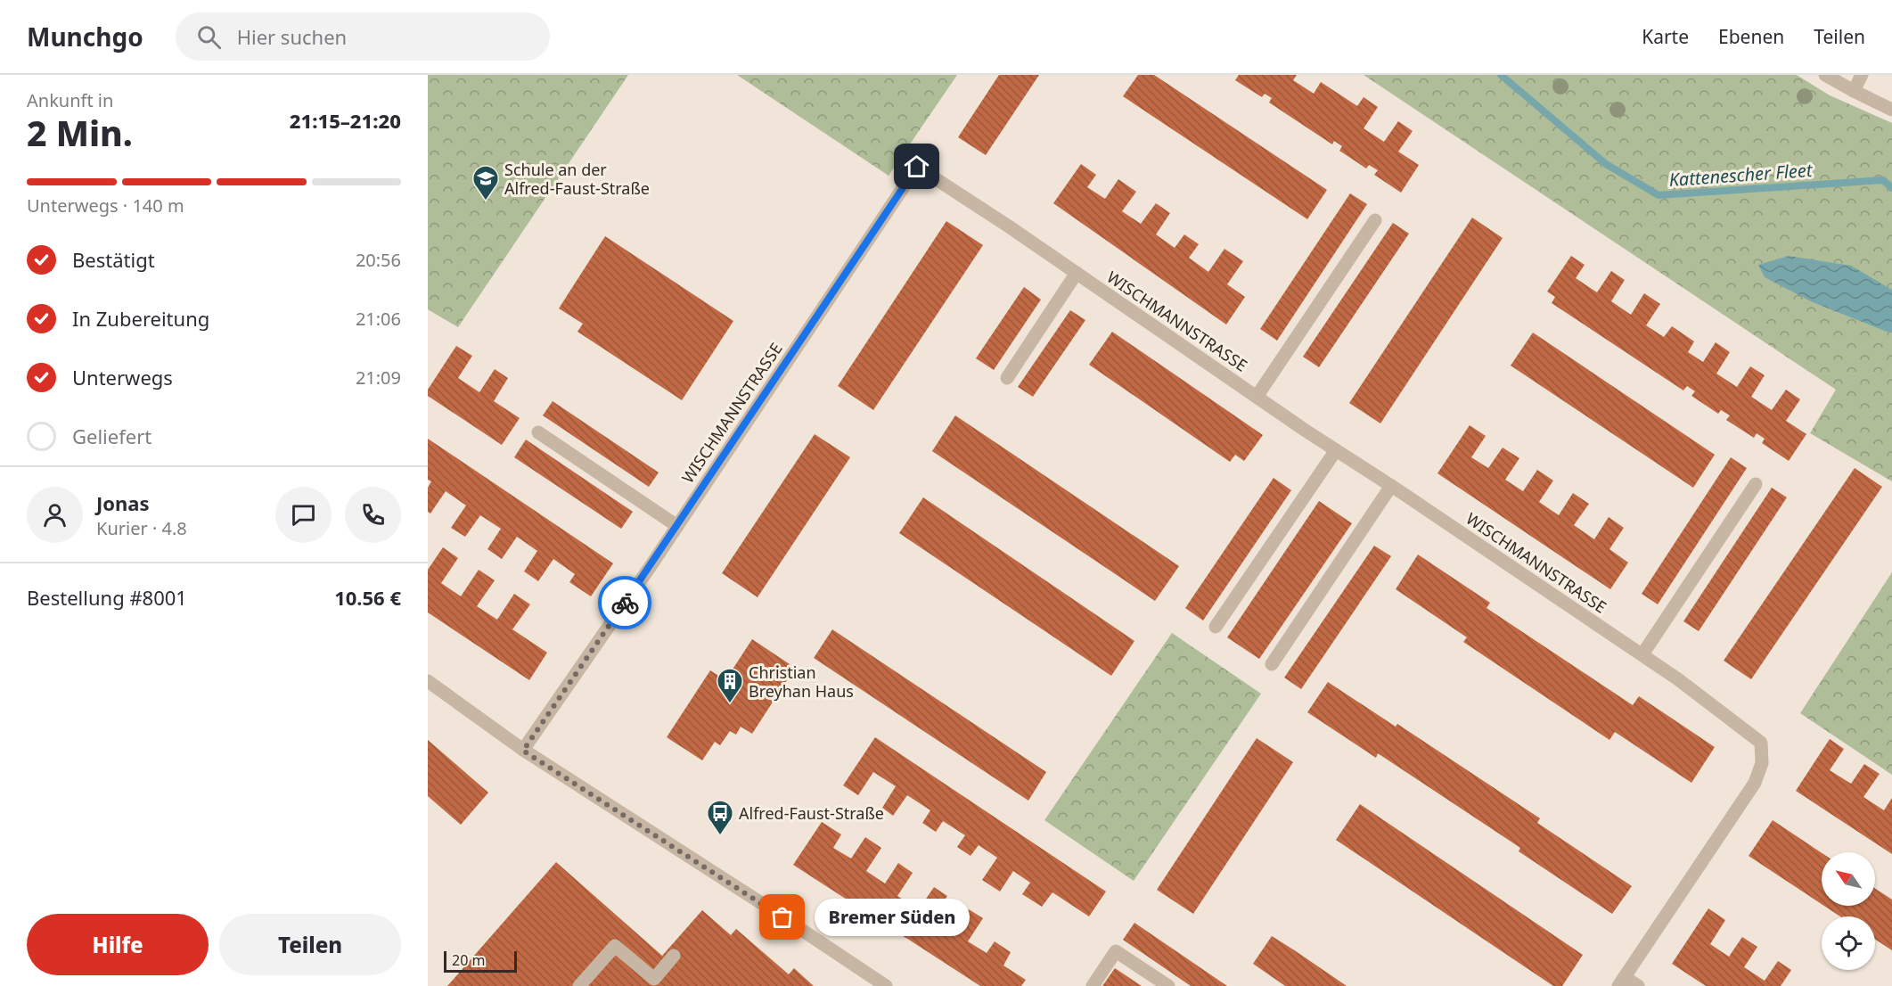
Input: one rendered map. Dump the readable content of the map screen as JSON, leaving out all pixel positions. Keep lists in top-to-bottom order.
{
  "streets": {
    "street": ["WISCHMANNSTRASSE"]
  },
  "water": ["Kattenescher Fleet"],
  "places": {
    "school or university": ["Schule an der Alfred-Faust-Straße"],
    "building": ["Christian Breyhan Haus"],
    "bus stop": ["Alfred-Faust-Straße"],
    "other": ["Bremer Süden"]
  },
  "scale_bar": "20 m",
  "north": "top left",
  "page": {
    "header": "Munchgo",
    "search": "Hier suchen",
    "nav": ["Karte", "Ebenen", "Teilen"],
    "heading": ["2 Min.", "Ankunft in", "21:15–21:20"],
    "panel": [
      "Jonas",
      "Kurier · 4.8",
      "Bestellung #8001",
      "10.56 €"
    ],
    "bar": "Unterwegs · 140 m",
    "list": [
      ["Bestätigt", "20:56"],
      ["In Zubereitung", "21:06"],
      ["Unterwegs", "21:09"],
      "Geliefert"
    ],
    "bubble": "Bremer Süden",
    "buttons": ["Hilfe", "Teilen"],
    "scale": "20 m"
  }
}
